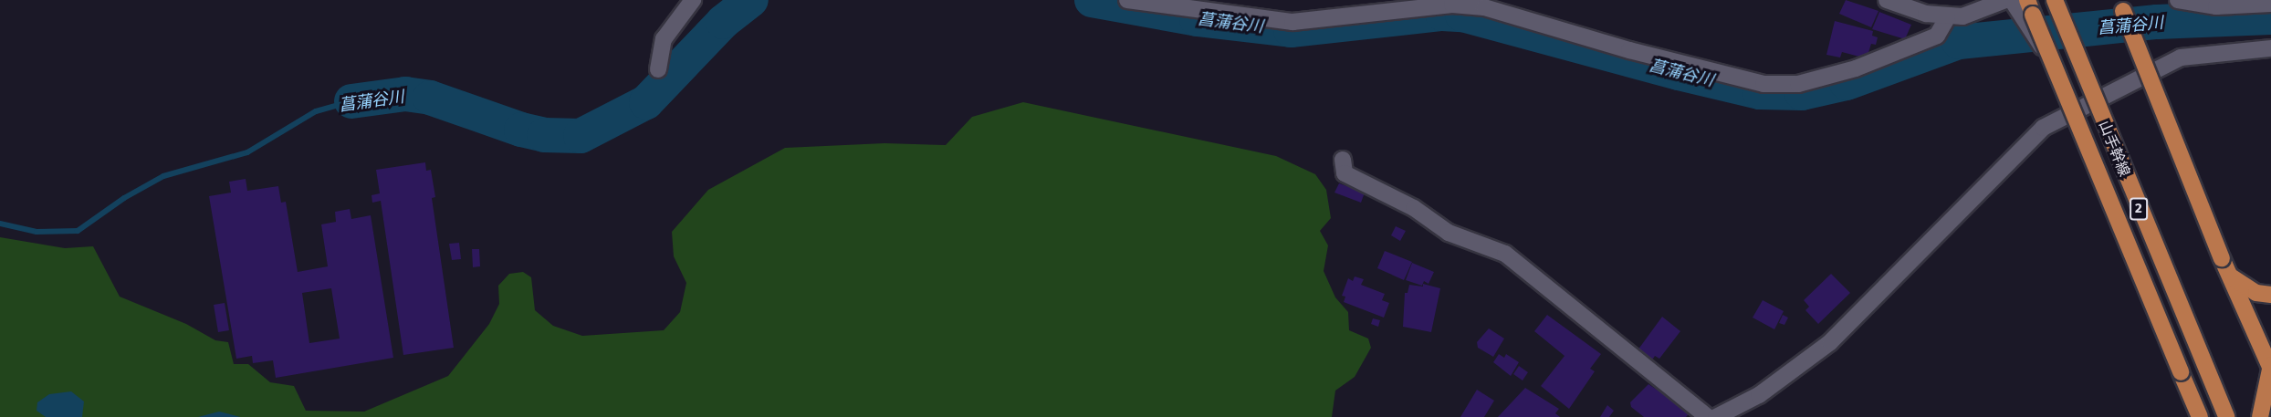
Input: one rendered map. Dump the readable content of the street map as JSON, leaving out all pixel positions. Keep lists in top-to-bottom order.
{
  "streets": {
    "main road": ["山手幹線", "2"]
  },
  "water": ["菖蒲谷川"]
}
